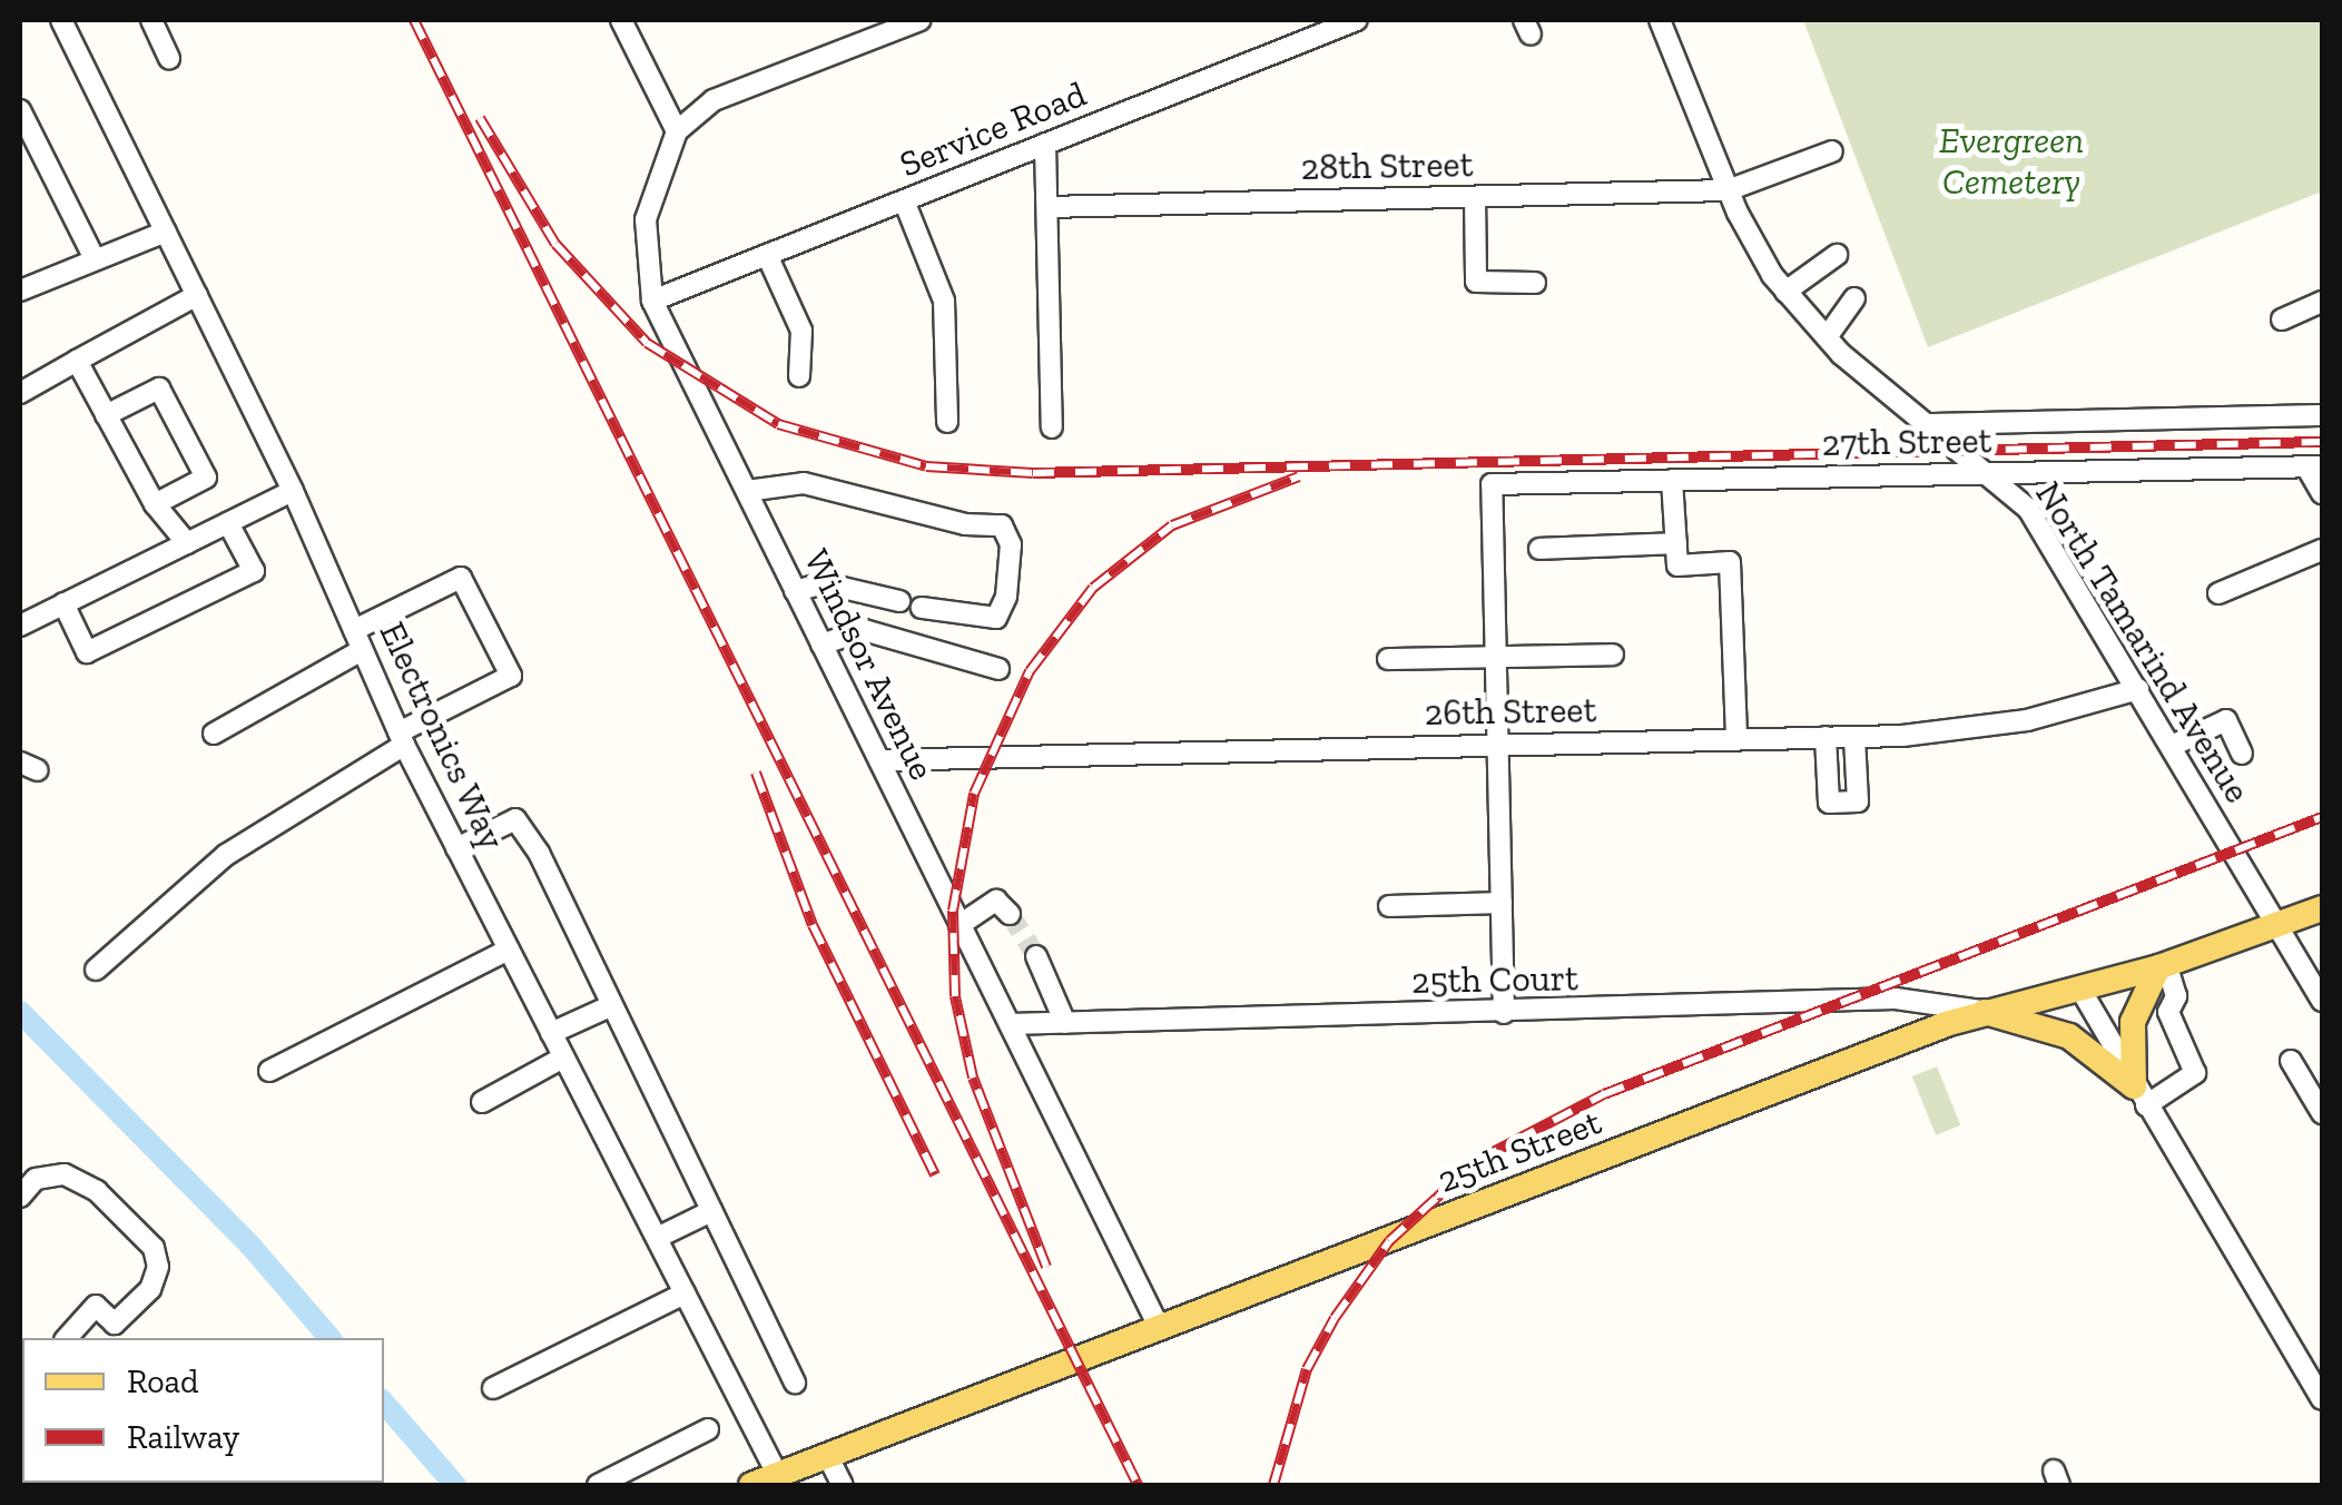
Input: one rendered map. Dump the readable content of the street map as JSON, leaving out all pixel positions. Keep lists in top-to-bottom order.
{
  "streets": {
    "main road": ["25th Street"],
    "street": [
      "Service Road",
      "28th Street",
      "27th Street",
      "North Tamarind Avenue",
      "Windsor Avenue",
      "26th Street",
      "Electronics Way",
      "25th Court"
    ]
  },
  "crossings": [
    ["Service Road", "Windsor Avenue"],
    ["28th Street", "North Tamarind Avenue"],
    ["27th Street", "North Tamarind Avenue"],
    ["North Tamarind Avenue", "26th Street"],
    ["North Tamarind Avenue", "25th Street"],
    ["Windsor Avenue", "26th Street"],
    ["Windsor Avenue", "25th Court"],
    ["Windsor Avenue", "25th Street"],
    ["Electronics Way", "25th Street"],
    ["25th Court", "25th Street"]
  ],
  "parks": ["Evergreen Cemetery"],
  "legend": ["Road", "Railway"]
}
